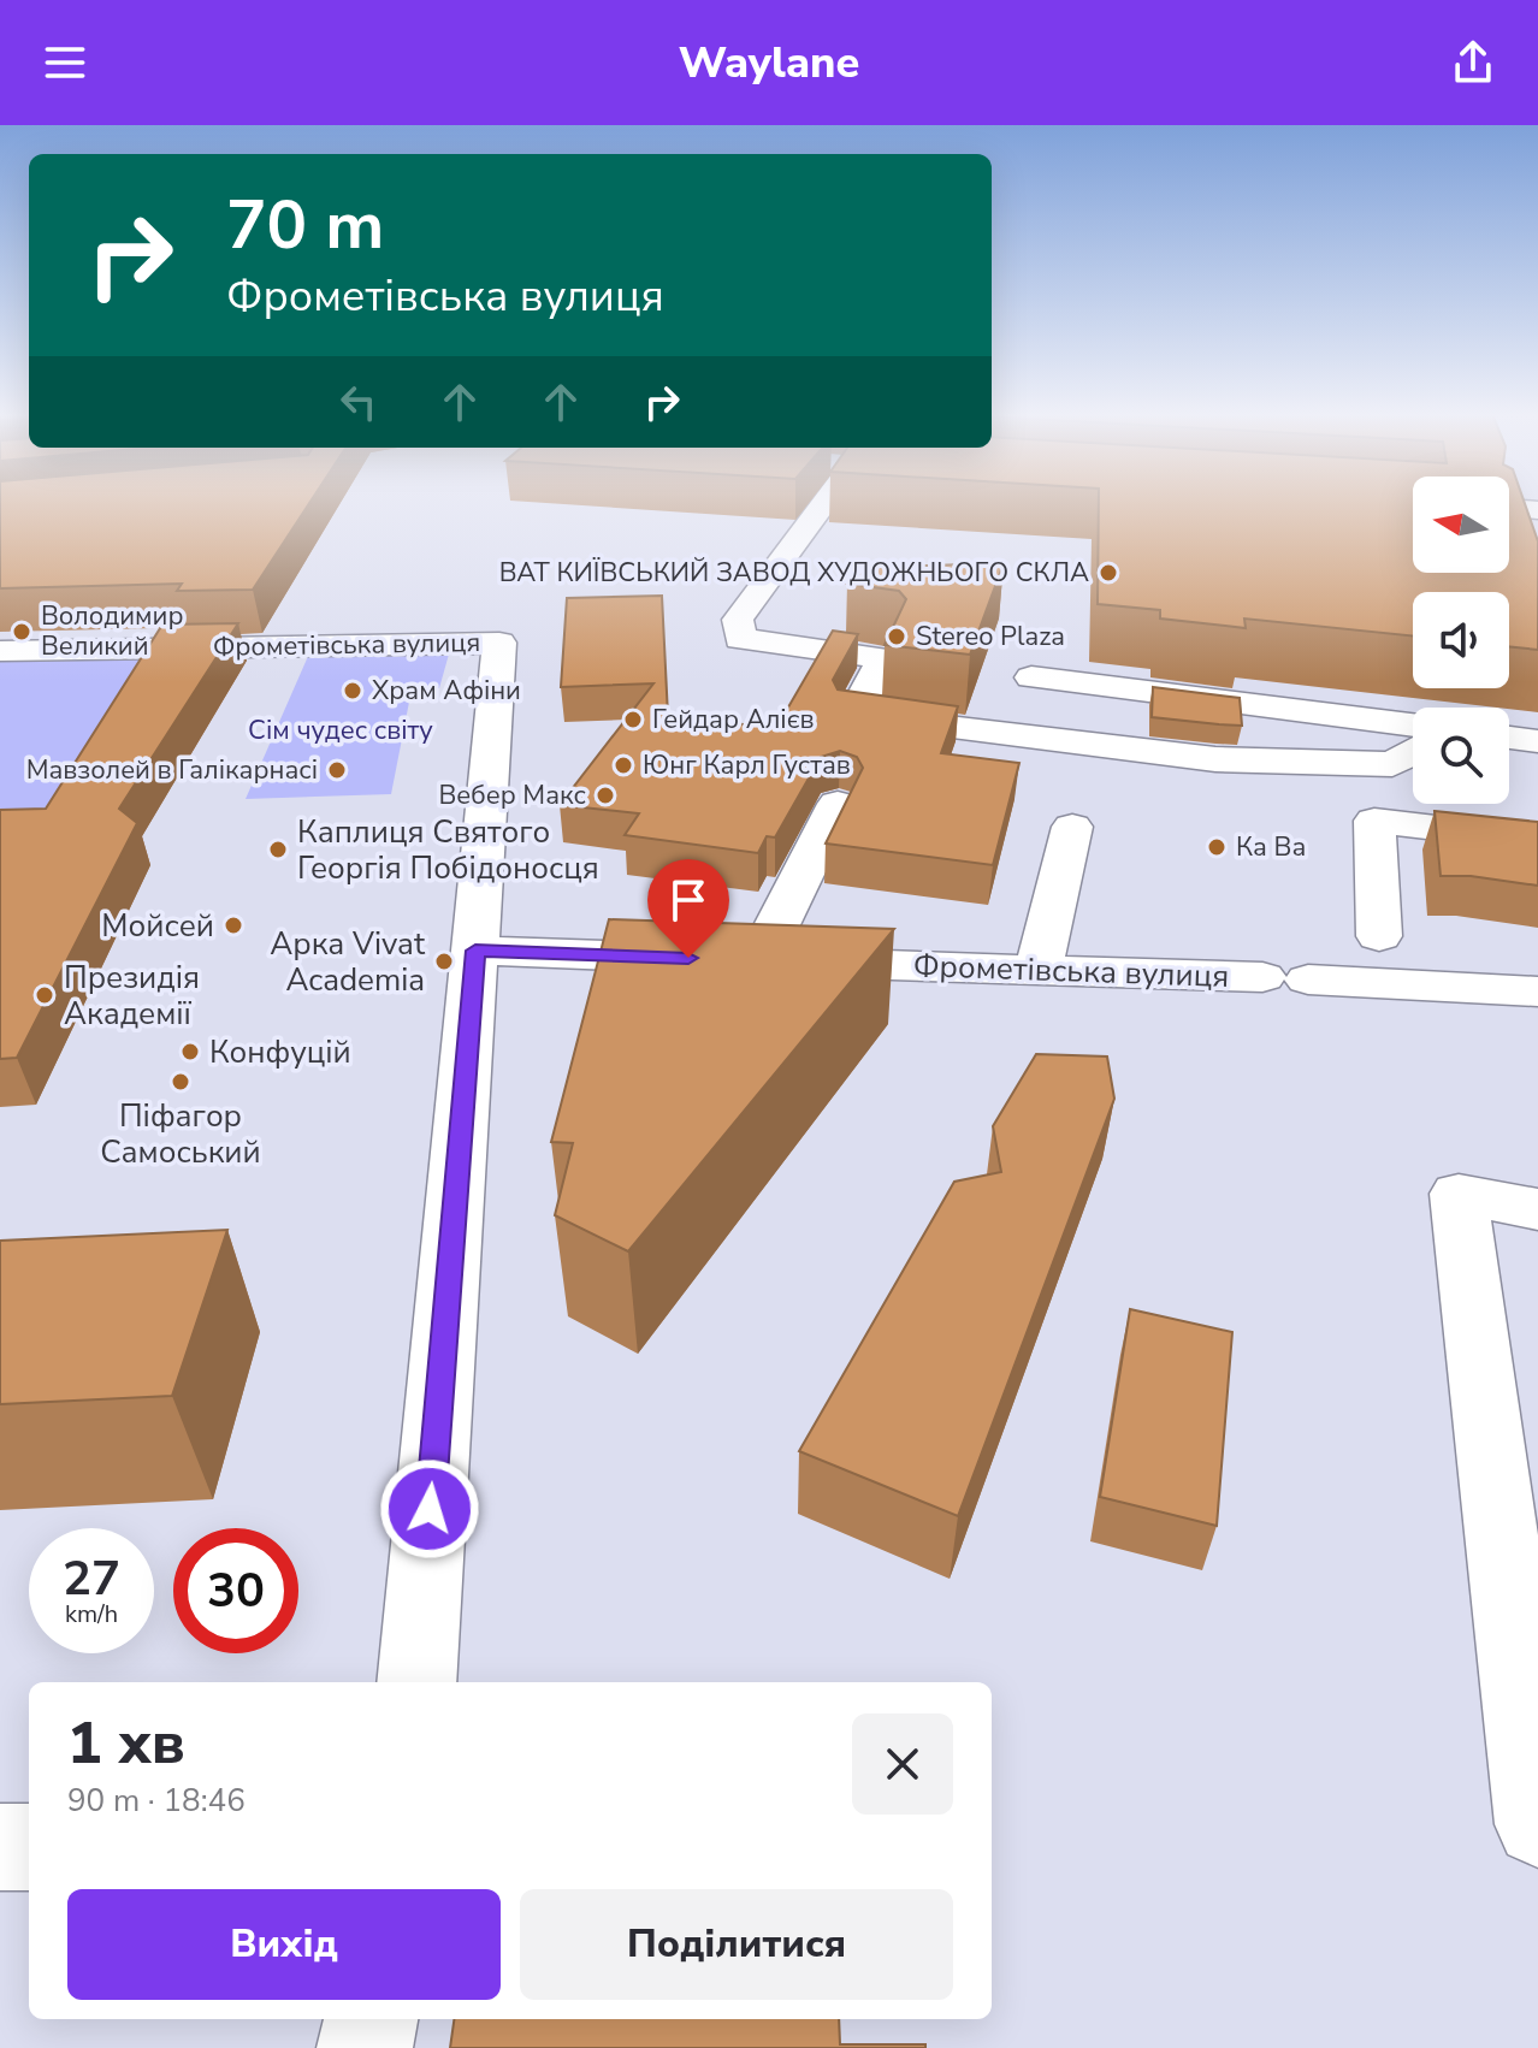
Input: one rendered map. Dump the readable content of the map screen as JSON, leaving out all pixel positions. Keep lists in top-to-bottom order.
{
  "streets": {
    "street": ["Фрометівська вулиця"]
  },
  "parks": ["Сім чудес світу"],
  "places": [
    "ВАТ КИЇВСЬКИЙ ЗАВОД ХУДОЖНЬОГО СКЛА",
    "Володимир Великий",
    "Stereo Plaza",
    "Храм Афіни",
    "Гейдар Алієв",
    "Юнг Карл Густав",
    "Мавзолей в Галікарнасі",
    "Вебер Макс",
    "Ка Ва",
    "Каплиця Святого Георгія Побідоносця",
    "Мойсей",
    "Арка Vivat Academia",
    "Президія Академії",
    "Конфуцій",
    "Піфагор Самоський"
  ],
  "north": "left",
  "page": {
    "header": "Waylane",
    "turn": ["70 m", "Фрометівська вулиця"],
    "speed": "27 km/h",
    "limit": "30",
    "heading": ["1 хв", "90 m · 18:46"],
    "buttons": ["Вихід", "Поділитися"]
  }
}
